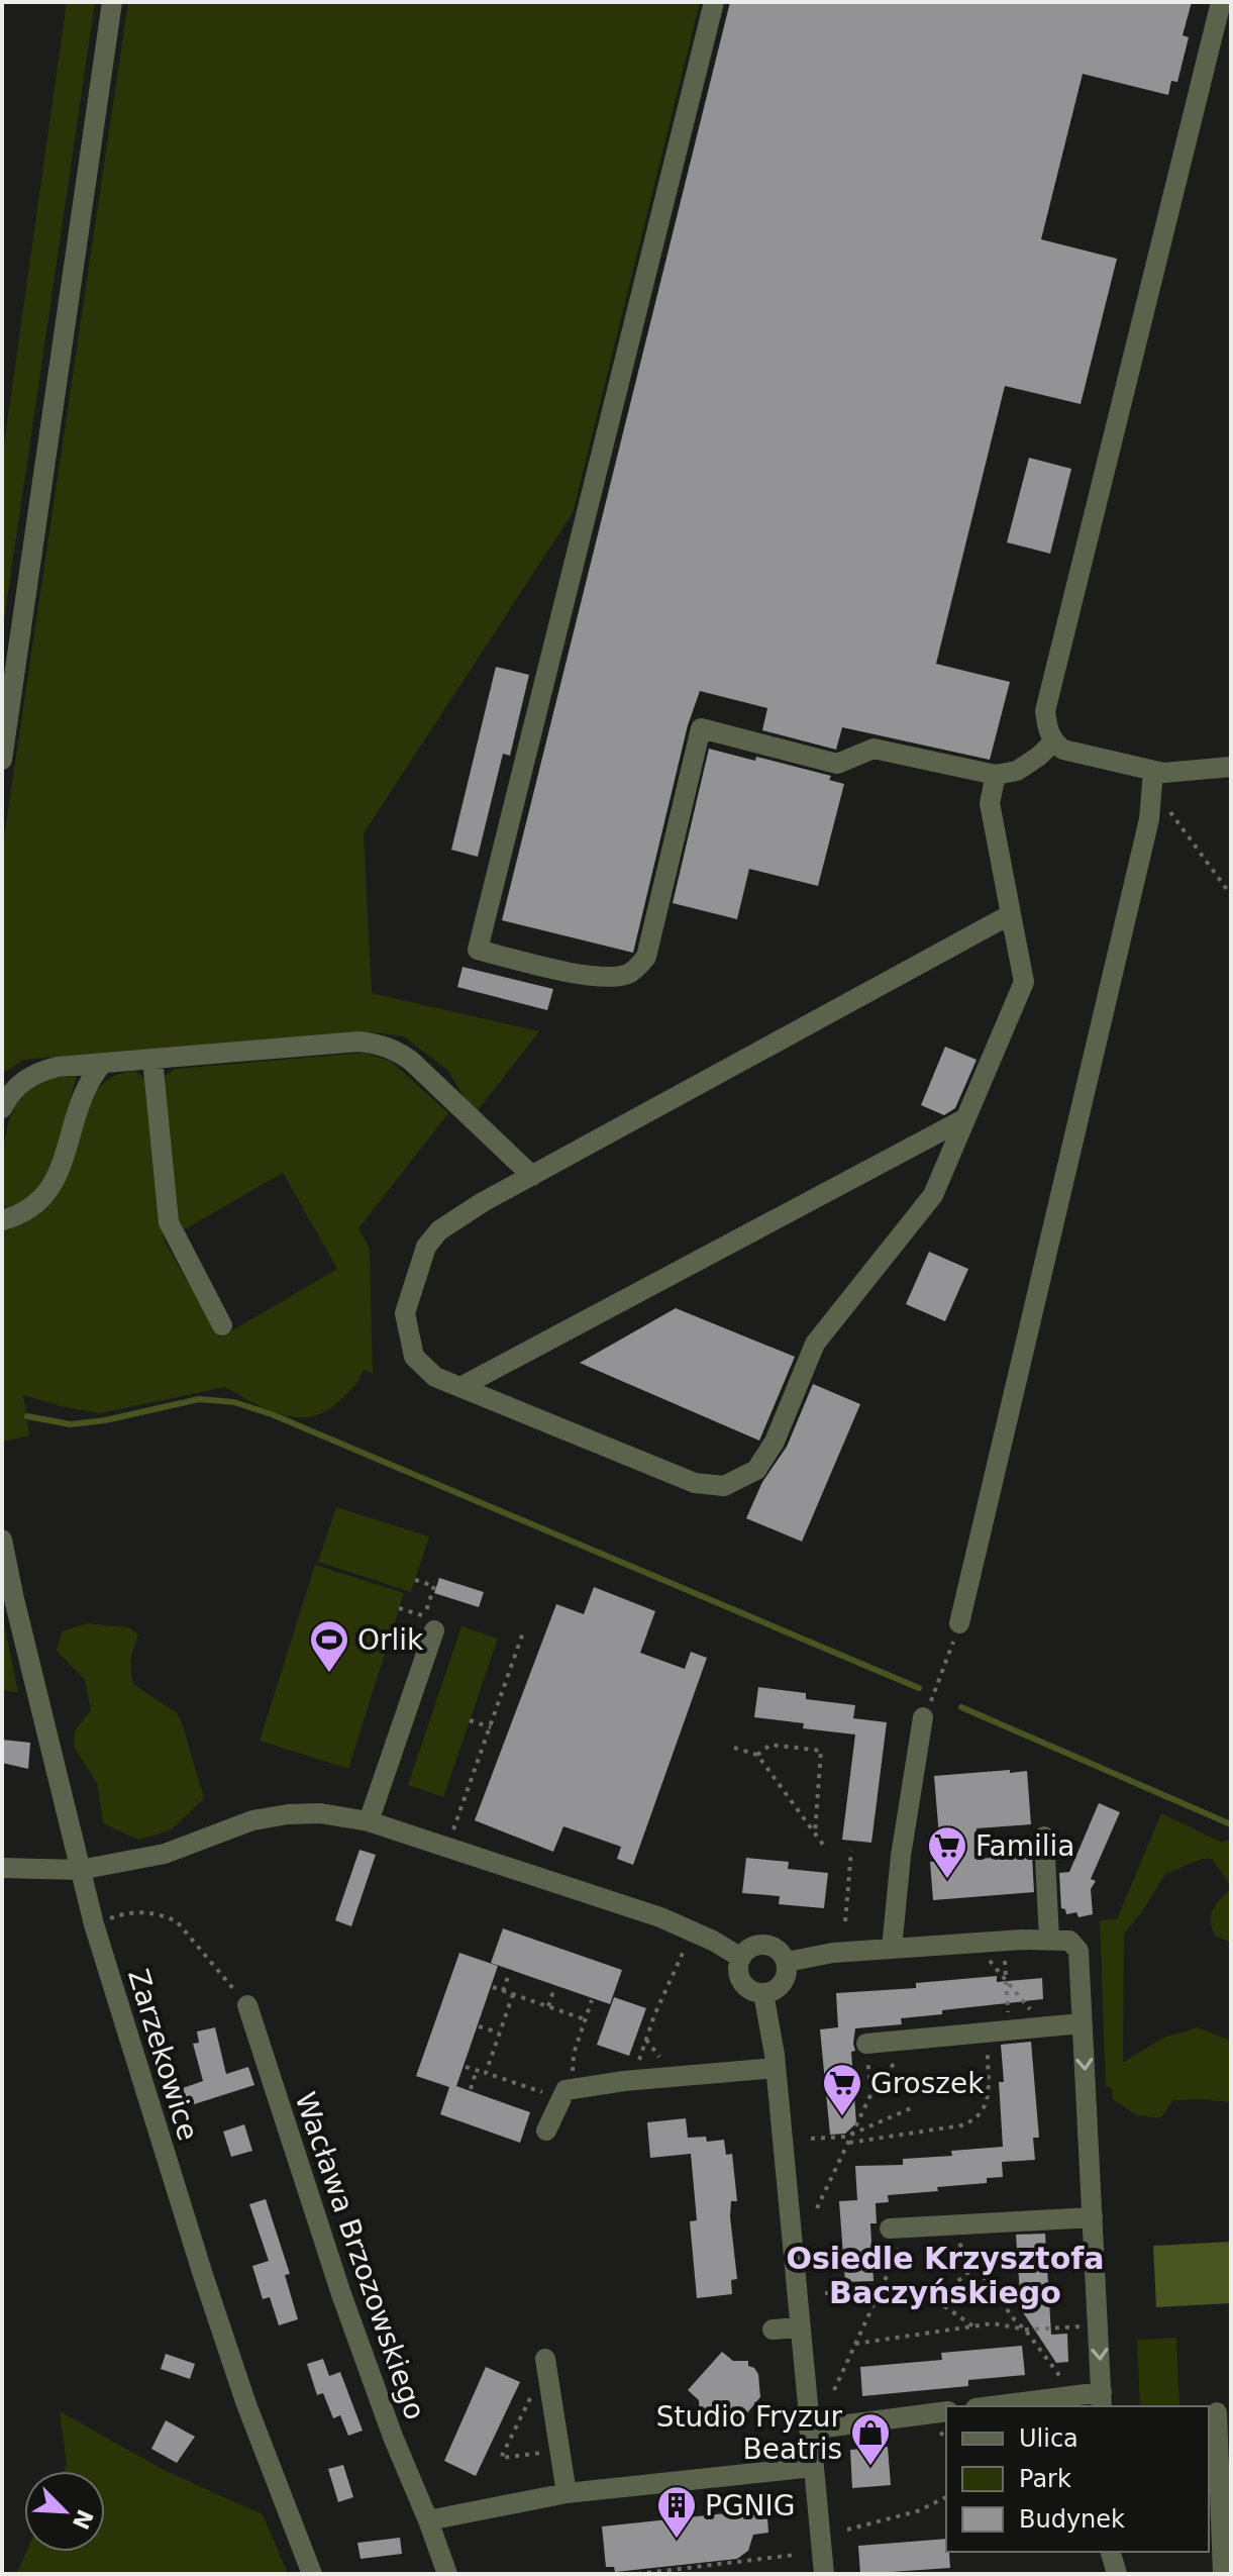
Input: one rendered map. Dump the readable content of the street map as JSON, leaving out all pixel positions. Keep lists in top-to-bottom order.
{
  "streets": {
    "street": ["Zarzekowice", "Wacława Brzozowskiego"]
  },
  "districts": ["Osiedle Krzysztofa Baczyńskiego"],
  "places": {
    "sports": ["Orlik"],
    "supermarket": ["Familia", "Groszek"],
    "shop": ["Studio Fryzur Beatris"],
    "building": ["PGNIG"]
  },
  "legend": ["Ulica", "Park", "Budynek"],
  "north": "bottom right"
}
